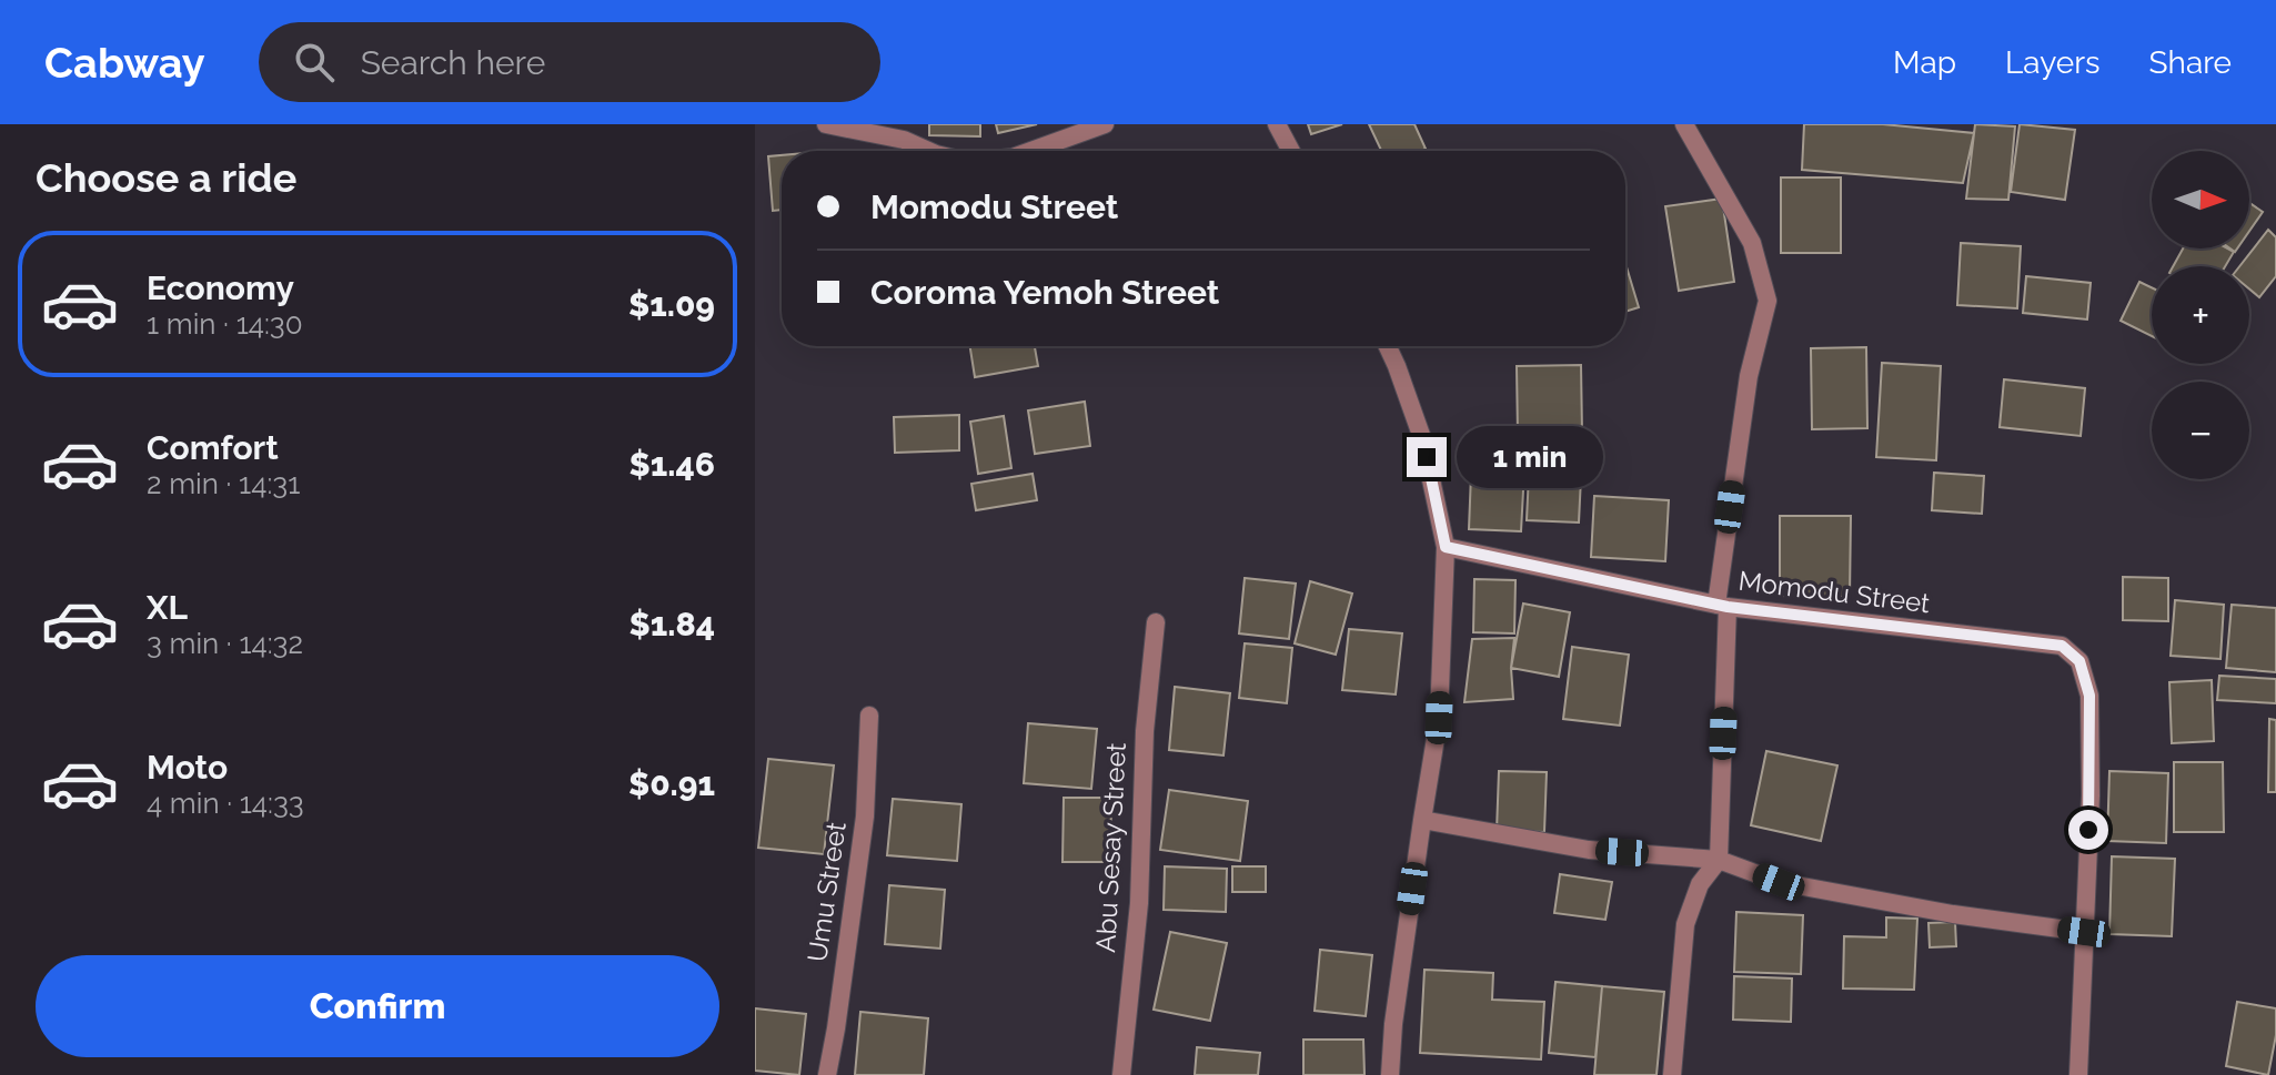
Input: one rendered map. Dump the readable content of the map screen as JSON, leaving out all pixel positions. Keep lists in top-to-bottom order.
{
  "streets": {
    "street": ["Momodu Street", "Abu Sesay Street", "Umu Street"]
  },
  "north": "right",
  "page": {
    "header": "Cabway",
    "search": "Search here",
    "nav": ["Map", "Layers", "Share"],
    "heading": "Choose a ride",
    "map_buttons": ["+", "−"],
    "banner": ["Momodu Street", "Coroma Yemoh Street"],
    "list": [
      {
        "name": "Economy",
        "note": "1 min · 14:30",
        "value": "$1.09"
      },
      {
        "name": "Comfort",
        "note": "2 min · 14:31",
        "value": "$1.46"
      },
      {
        "name": "XL",
        "note": "3 min · 14:32",
        "value": "$1.84"
      },
      {
        "name": "Moto",
        "note": "4 min · 14:33",
        "value": "$0.91"
      }
    ],
    "bubble": "1 min",
    "buttons": "Confirm"
  }
}
